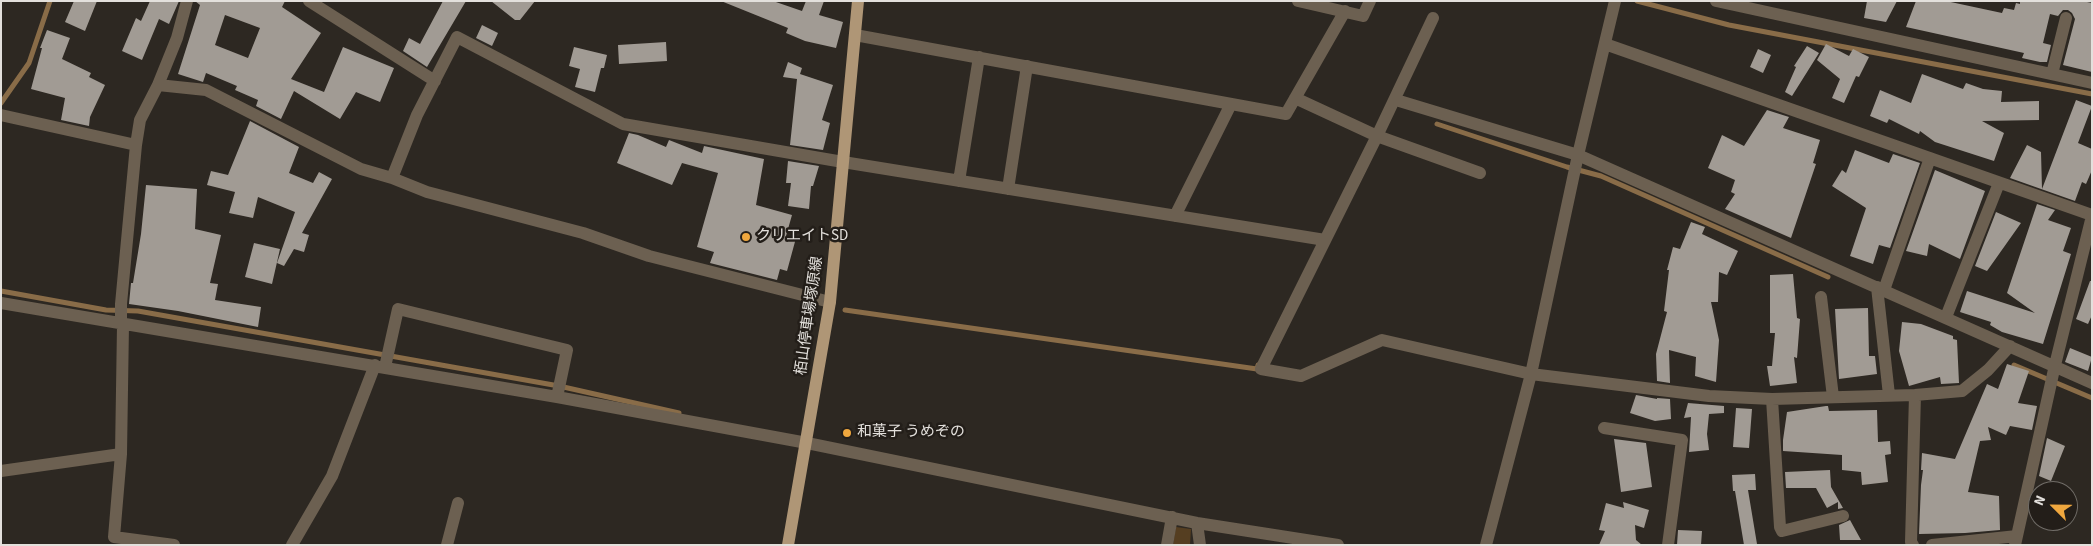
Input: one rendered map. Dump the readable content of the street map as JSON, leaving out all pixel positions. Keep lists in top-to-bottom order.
{
  "streets": {
    "main road": ["栢山停車場塚原線"]
  },
  "places": ["クリエイトSD", "和菓子 うめぞの"],
  "north": "top left"
}
